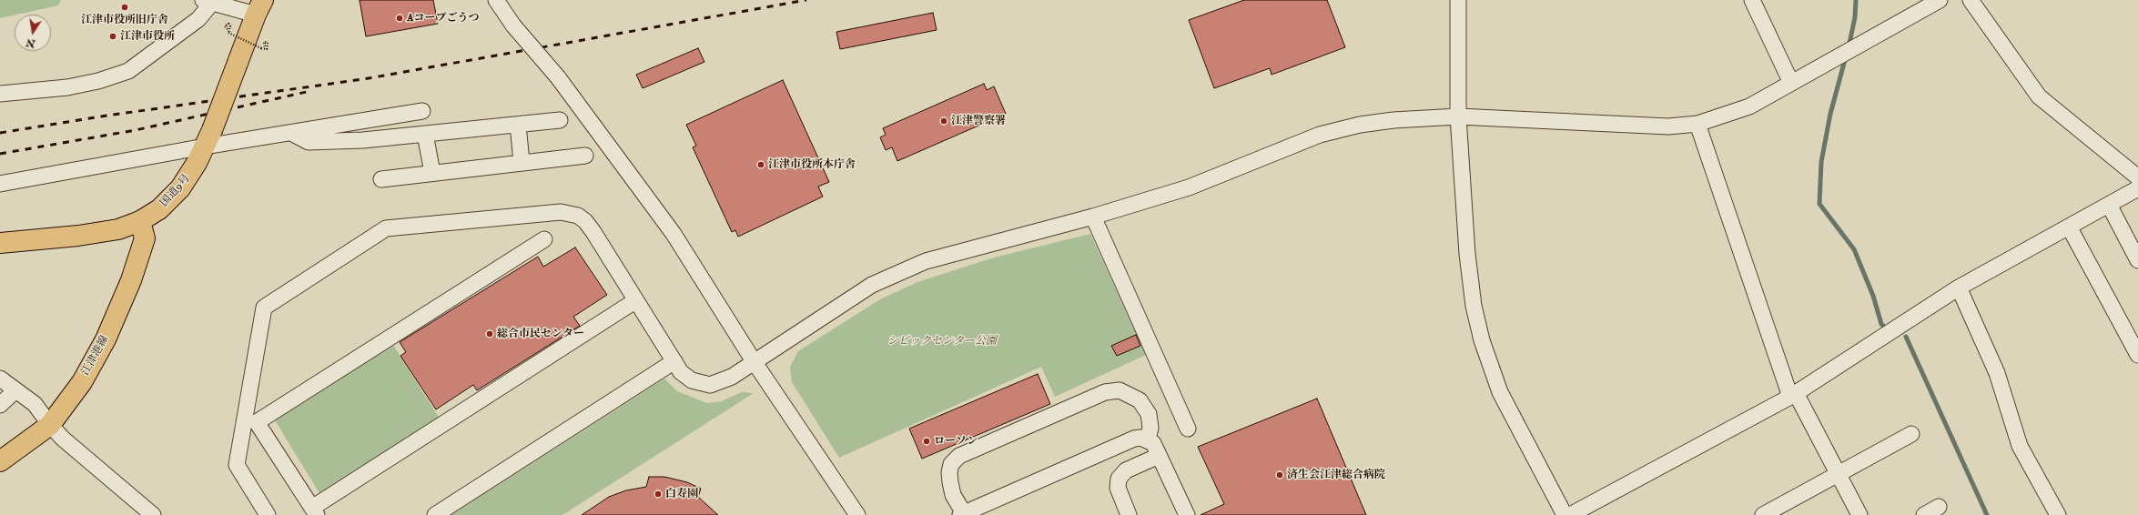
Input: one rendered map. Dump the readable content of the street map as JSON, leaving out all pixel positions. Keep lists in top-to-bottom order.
{
  "streets": {
    "main road": ["国道9号", "江津港線"]
  },
  "crossings": [
    ["国道9号", "江津港線"]
  ],
  "parks": ["シビックセンター公園"],
  "places": [
    "江津市役所旧庁舎",
    "Aコープごうつ",
    "江津市役所",
    "江津警察署",
    "江津市役所本庁舎",
    "総合市民センター",
    "ローソン",
    "済生会江津総合病院",
    "白寿園"
  ],
  "north": "bottom"
}
